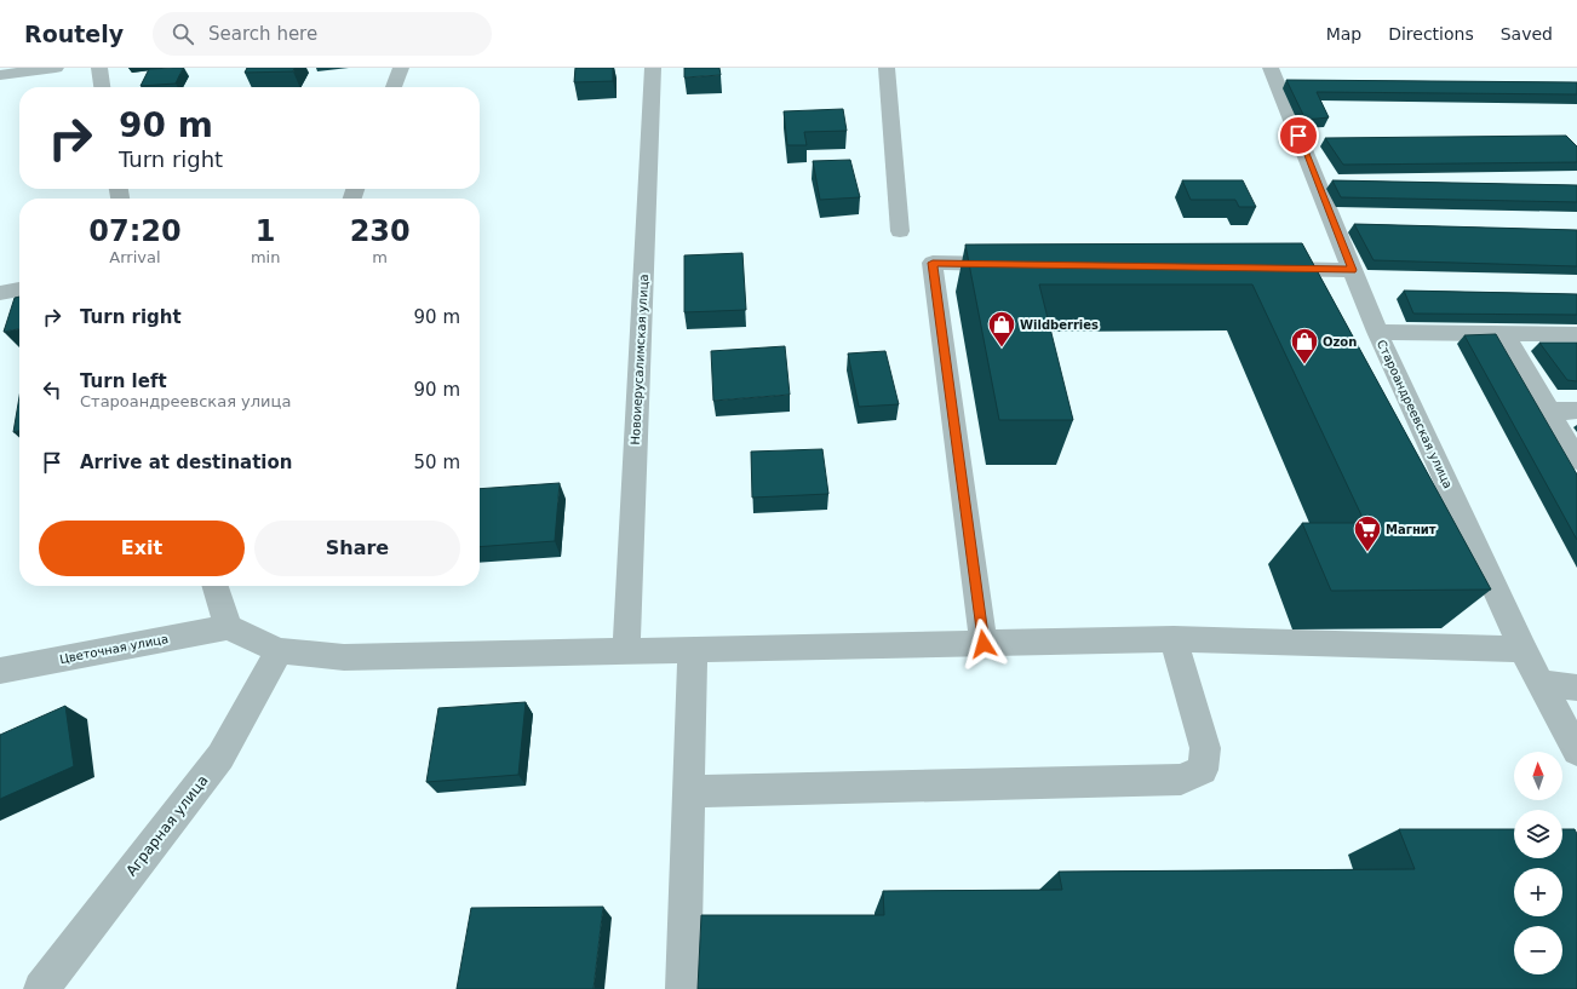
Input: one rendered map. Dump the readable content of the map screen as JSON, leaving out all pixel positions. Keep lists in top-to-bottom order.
{
  "streets": {
    "street": [
      "Новоиерусалимская улица",
      "Староандреевская улица",
      "Цветочная улица",
      "Аграрная улица"
    ]
  },
  "places": {
    "shop": ["Wildberries", "Ozon"],
    "supermarket": ["Магнит"]
  },
  "north": "top",
  "page": {
    "header": "Routely",
    "search": "Search here",
    "nav": ["Map", "Directions", "Saved"],
    "turn": ["90 m", "Turn right"],
    "eta": [
      "07:20",
      "Arrival",
      "1",
      "min",
      "230",
      "m"
    ],
    "list": [
      {
        "name": "Turn right",
        "value": "90 m"
      },
      {
        "name": "Turn left",
        "note": "Староандреевская улица",
        "value": "90 m"
      },
      {
        "name": "Arrive at destination",
        "value": "50 m"
      }
    ],
    "buttons": ["Exit", "Share"],
    "map_buttons": ["+", "−"]
  }
}
